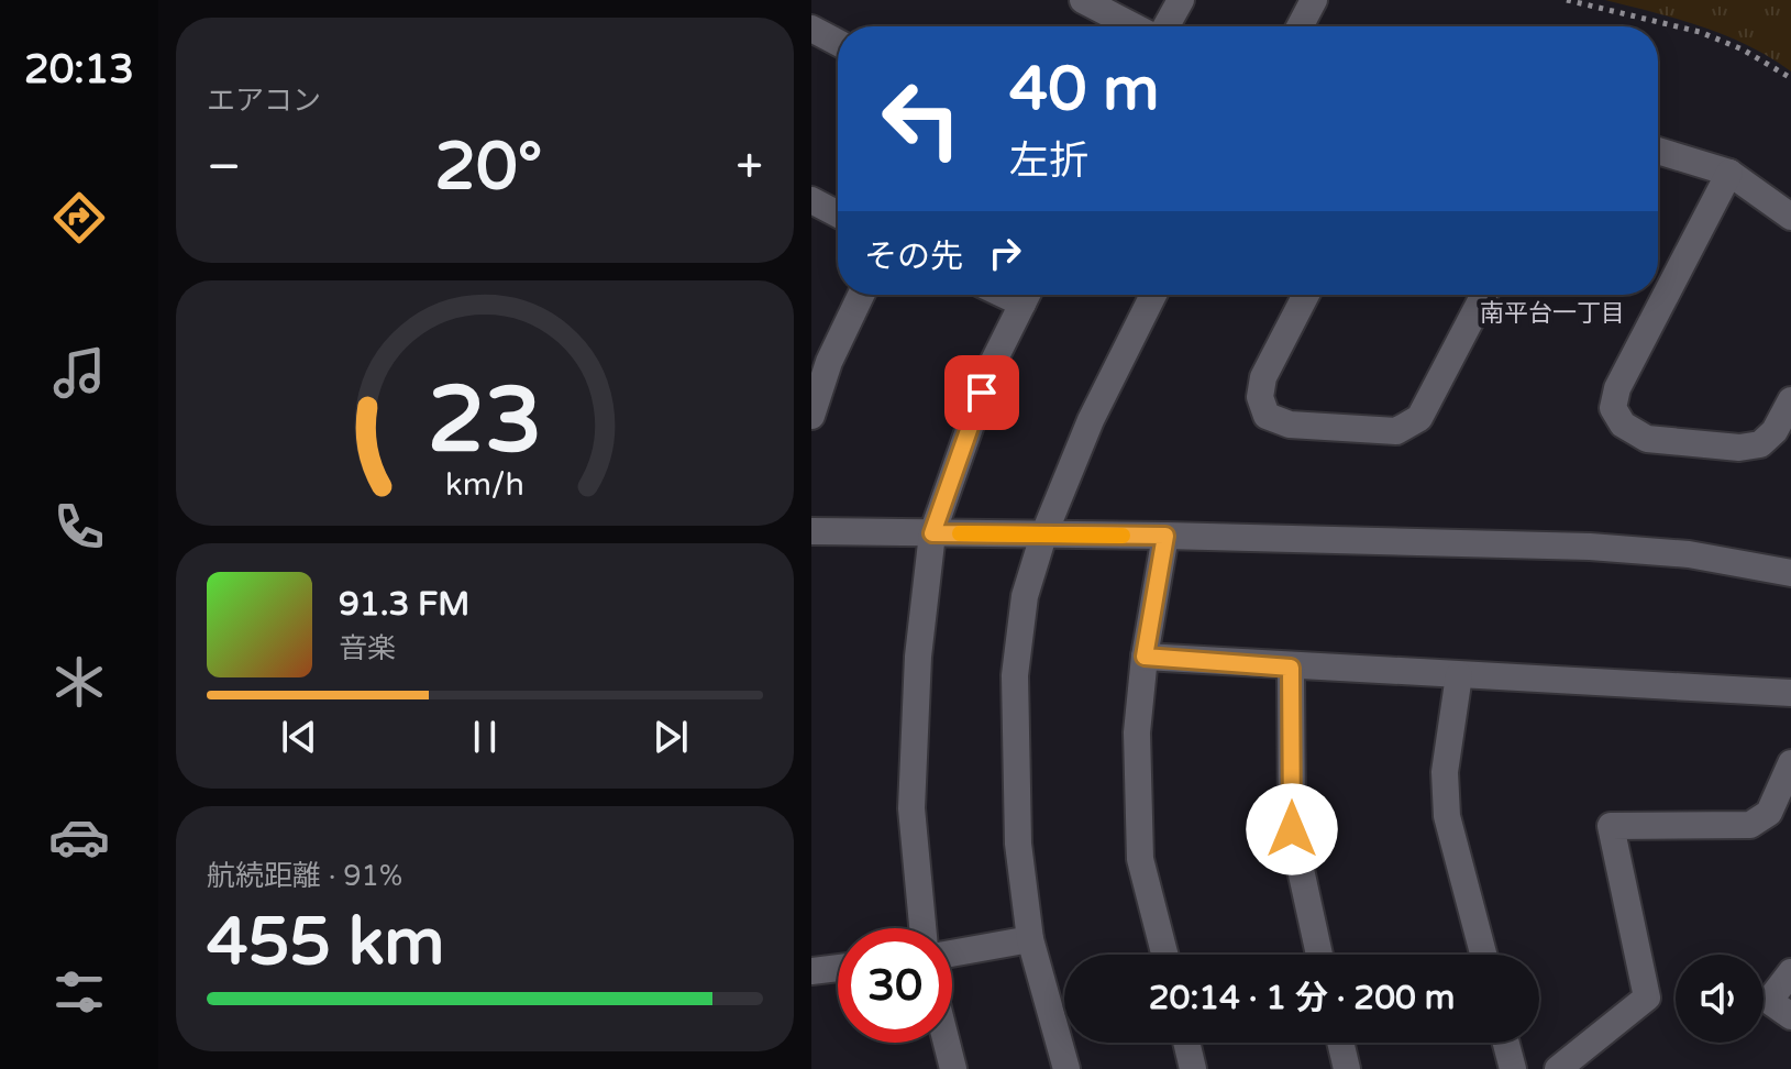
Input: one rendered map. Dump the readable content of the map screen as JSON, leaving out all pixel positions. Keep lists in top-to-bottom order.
{
  "districts": ["南平台一丁目"],
  "page": {
    "tabs": "20:13",
    "tile": [
      "エアコン",
      ["航続距離 · 91%", "455 km"]
    ],
    "turn": ["40 m", "左折"],
    "heat": ["−", "20°", "+"],
    "then": "その先",
    "song": ["91.3 FM", "音楽"],
    "limit": "30",
    "trip": "20:14 · 1 分 · 200 m",
    "gauge": ["23", "km/h"]
  }
}
